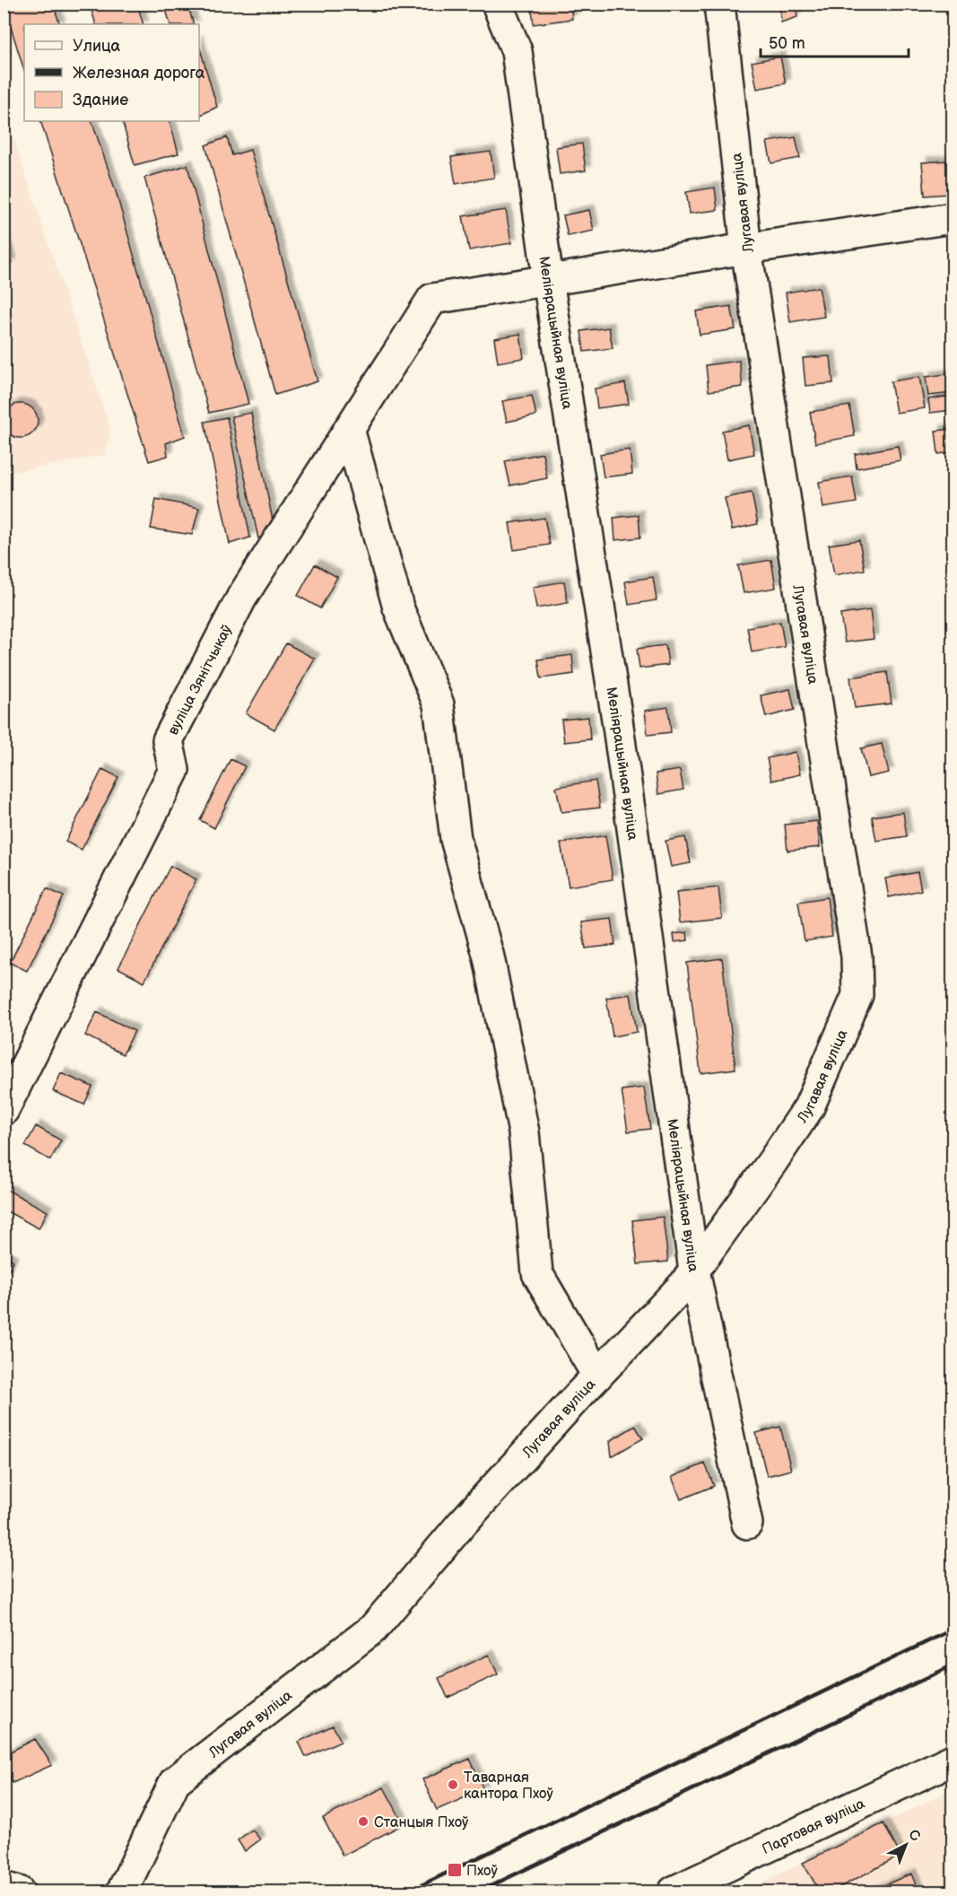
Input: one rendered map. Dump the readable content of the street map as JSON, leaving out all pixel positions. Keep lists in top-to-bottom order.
{
  "streets": {
    "street": [
      "Лугавая вуліца",
      "Меліярацыйная вуліца",
      "вуліца Зянітчыкаў",
      "Партовая вуліца"
    ]
  },
  "crossings": [
    ["Лугавая вуліца", "Меліярацыйная вуліца"],
    ["Меліярацыйная вуліца", "вуліца Зянітчыкаў"]
  ],
  "places": {
    "other": ["Таварная кантора Пхоў", "Станцыя Пхоў"],
    "transit": ["Пхоў"]
  },
  "legend": ["Улица", "Железная дорога", "Здание"],
  "scale_bar": "50 m",
  "north": "top right"
}
